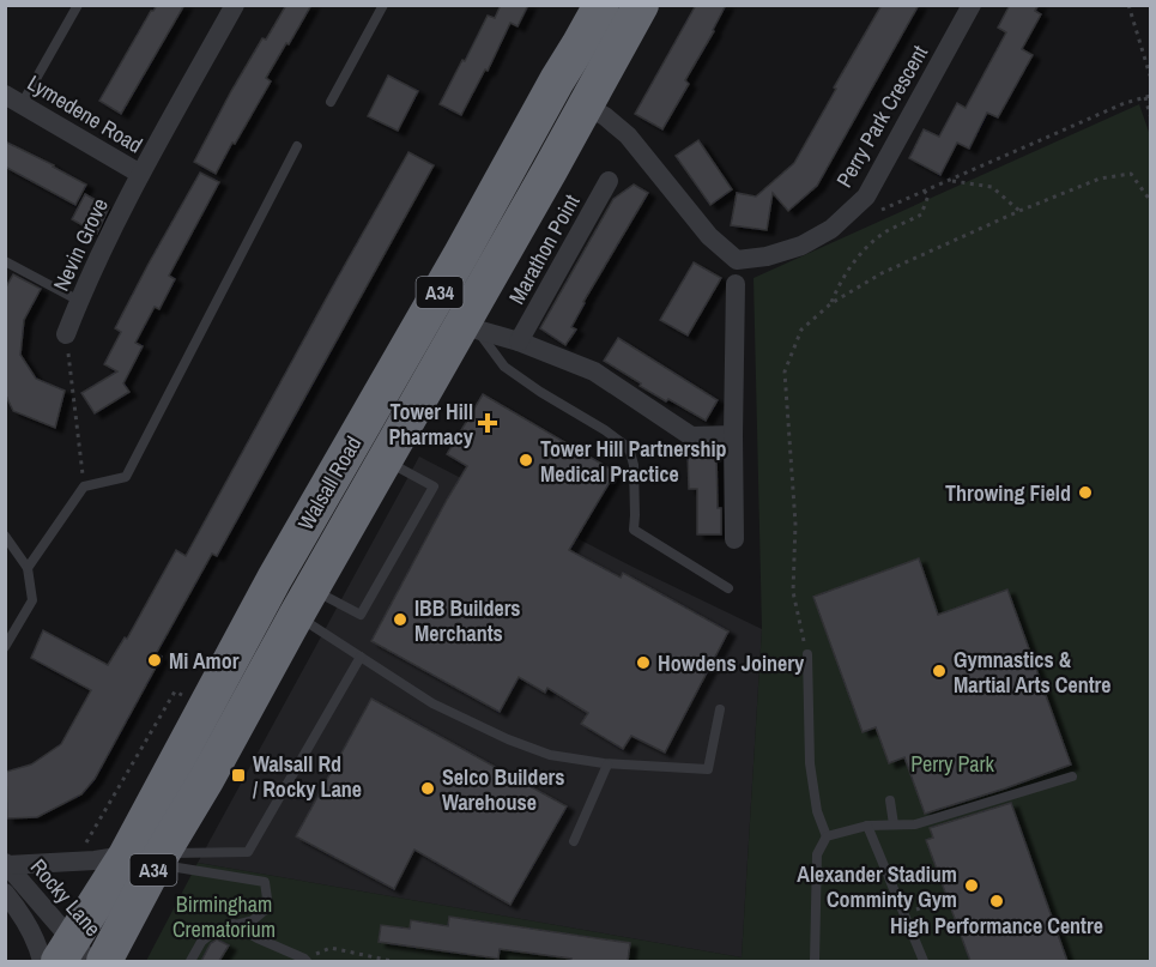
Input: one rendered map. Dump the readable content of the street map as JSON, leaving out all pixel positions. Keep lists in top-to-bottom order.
{
  "streets": {
    "highway": ["A34", "Walsall Road"],
    "street": [
      "Lymedene Road",
      "Perry Park Crescent",
      "Nevin Grove",
      "Marathon Point",
      "Rocky Lane"
    ]
  },
  "crossings": [
    ["Lymedene Road", "Nevin Grove"],
    ["Perry Park Crescent", "Walsall Road"],
    ["Walsall Road", "Rocky Lane"]
  ],
  "parks": ["Perry Park", "Birmingham Crematorium"],
  "places": {
    "health": ["Tower Hill Pharmacy"],
    "other": [
      "Tower Hill Partnership Medical Practice",
      "Throwing Field",
      "IBB Builders Merchants",
      "Mi Amor",
      "Howdens Joinery",
      "Gymnastics & Martial Arts Centre",
      "Selco Builders Warehouse",
      "Alexander Stadium Comminty Gym",
      "High Performance Centre"
    ],
    "transit": ["Walsall Rd / Rocky Lane"]
  }
}
